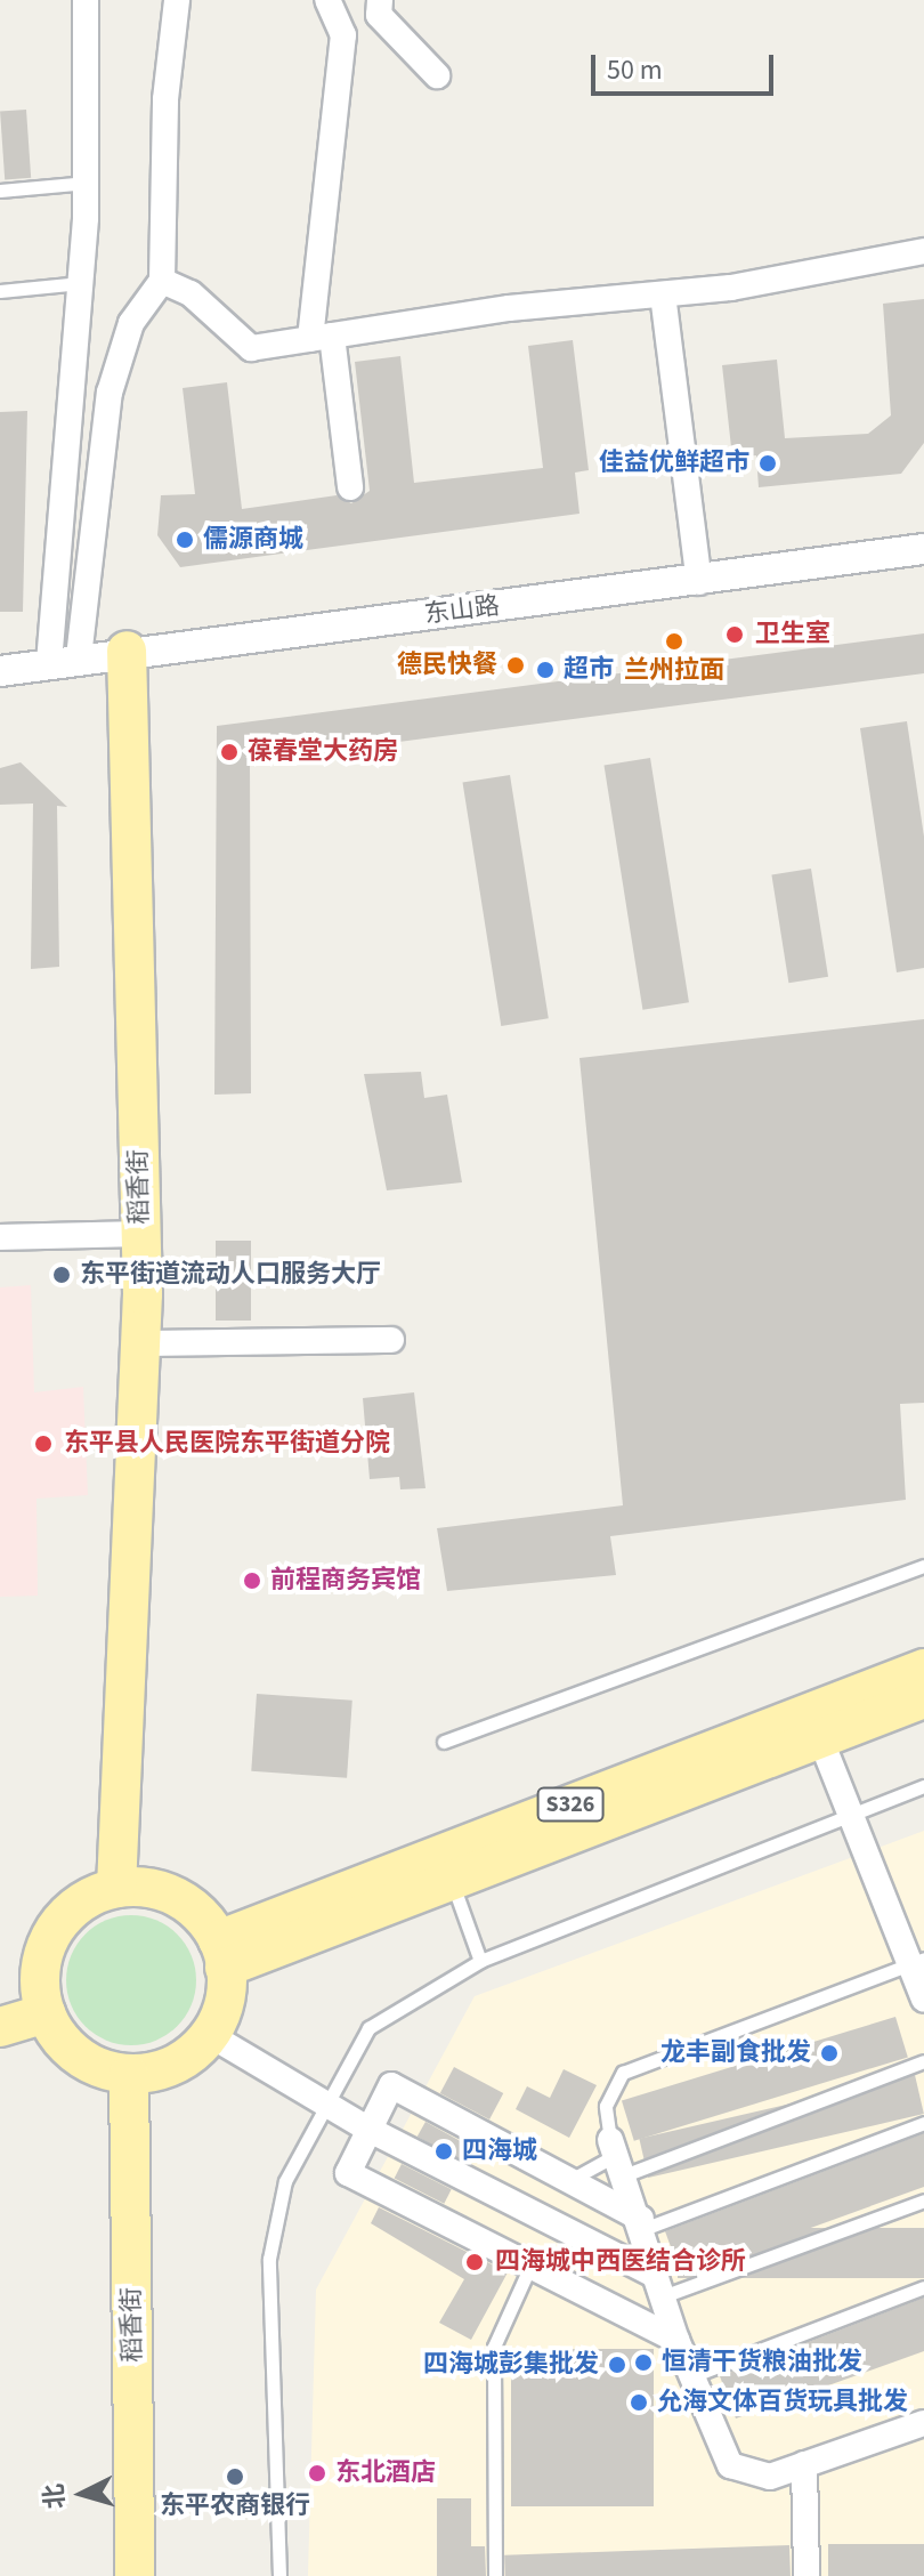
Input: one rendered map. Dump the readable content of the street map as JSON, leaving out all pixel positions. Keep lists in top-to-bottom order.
{
  "streets": {
    "main road": ["稻香街", "S326"],
    "street": ["东山路"]
  },
  "crossings": [
    ["东山路", "稻香街"],
    ["稻香街", "S326"]
  ],
  "places": [
    "佳益优鲜超市",
    "儒源商城",
    "卫生室",
    "兰州拉面",
    "德民快餐",
    "超市",
    "葆春堂大药房",
    "东平街道流动人口服务大厅",
    "东平县人民医院东平街道分院",
    "前程商务宾馆",
    "龙丰副食批发",
    "四海城",
    "四海城中西医结合诊所",
    "恒清干货粮油批发",
    "四海城彭集批发",
    "允海文体百货玩具批发",
    "东北酒店",
    "东平农商银行"
  ],
  "scale_bar": "50 m",
  "north": "left"
}
